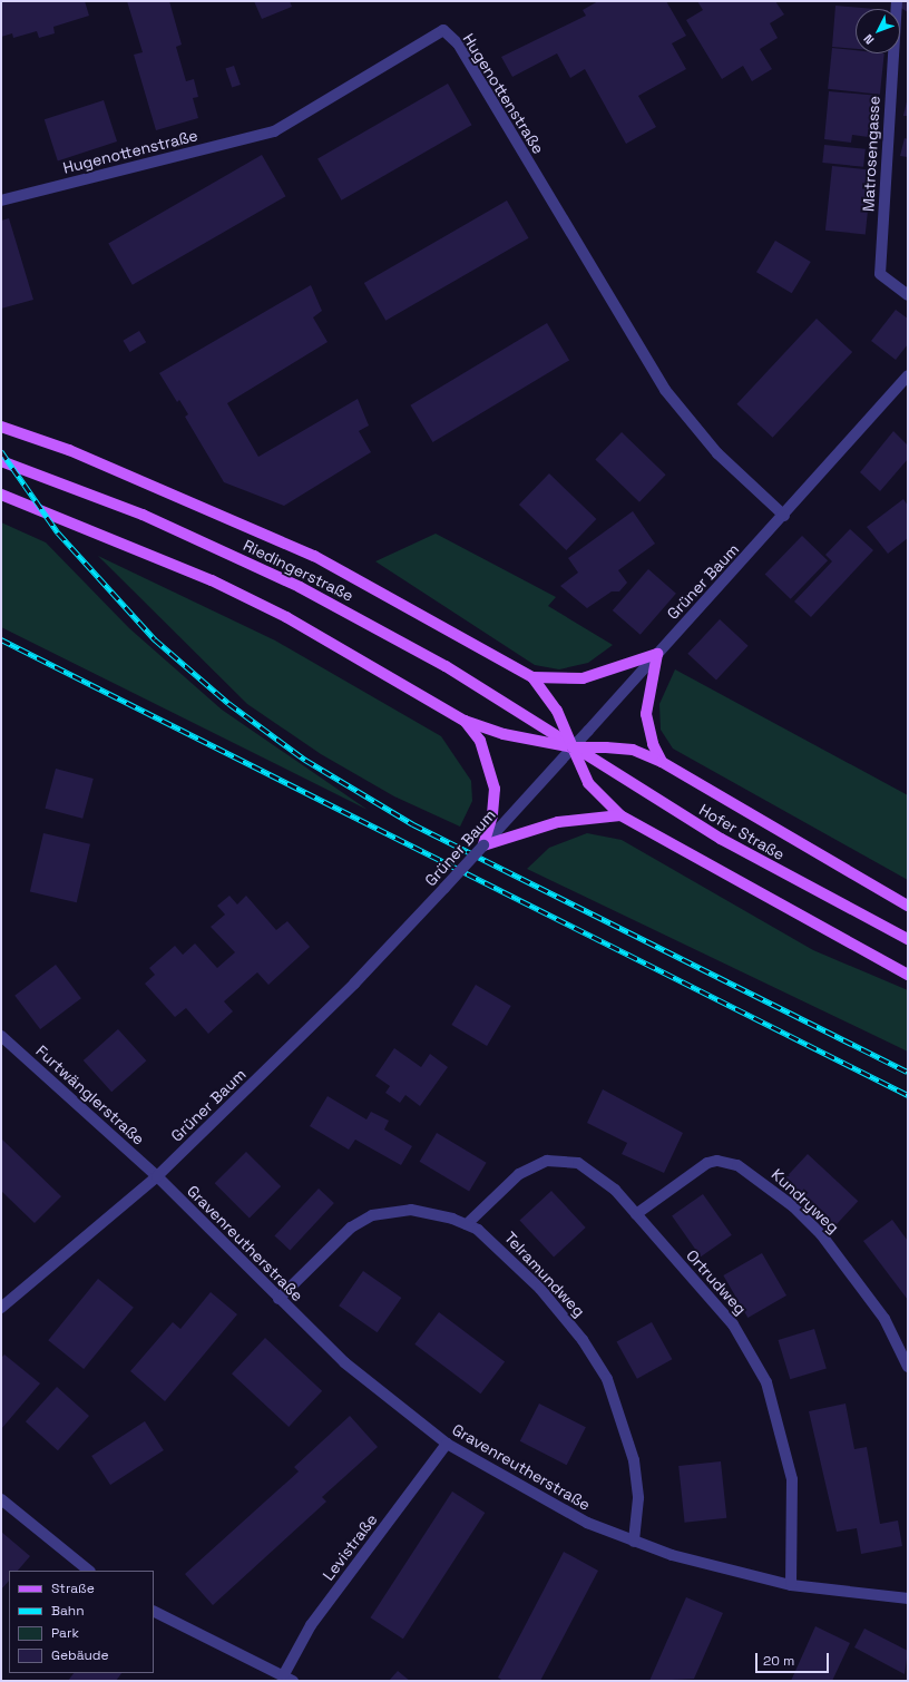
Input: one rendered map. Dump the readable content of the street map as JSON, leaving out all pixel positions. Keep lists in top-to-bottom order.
{
  "streets": {
    "main road": ["Riedingerstraße", "Hofer Straße"],
    "street": [
      "Hugenottenstraße",
      "Matrosengasse",
      "Grüner Baum",
      "Furtwänglerstraße",
      "Kundryweg",
      "Gravenreutherstraße",
      "Telramundweg",
      "Ortrudweg",
      "Levistraße"
    ]
  },
  "crossings": [
    ["Hugenottenstraße", "Grüner Baum"],
    ["Riedingerstraße", "Grüner Baum"],
    ["Riedingerstraße", "Hofer Straße"],
    ["Grüner Baum", "Hofer Straße"],
    ["Grüner Baum", "Furtwänglerstraße"],
    ["Grüner Baum", "Gravenreutherstraße"],
    ["Furtwänglerstraße", "Gravenreutherstraße"],
    ["Kundryweg", "Ortrudweg"],
    ["Gravenreutherstraße", "Telramundweg"],
    ["Gravenreutherstraße", "Ortrudweg"],
    ["Gravenreutherstraße", "Levistraße"],
    ["Telramundweg", "Ortrudweg"]
  ],
  "legend": [
    "Straße",
    "Bahn",
    "Park",
    "Gebäude"
  ],
  "scale_bar": "20 m",
  "north": "bottom left"
}
